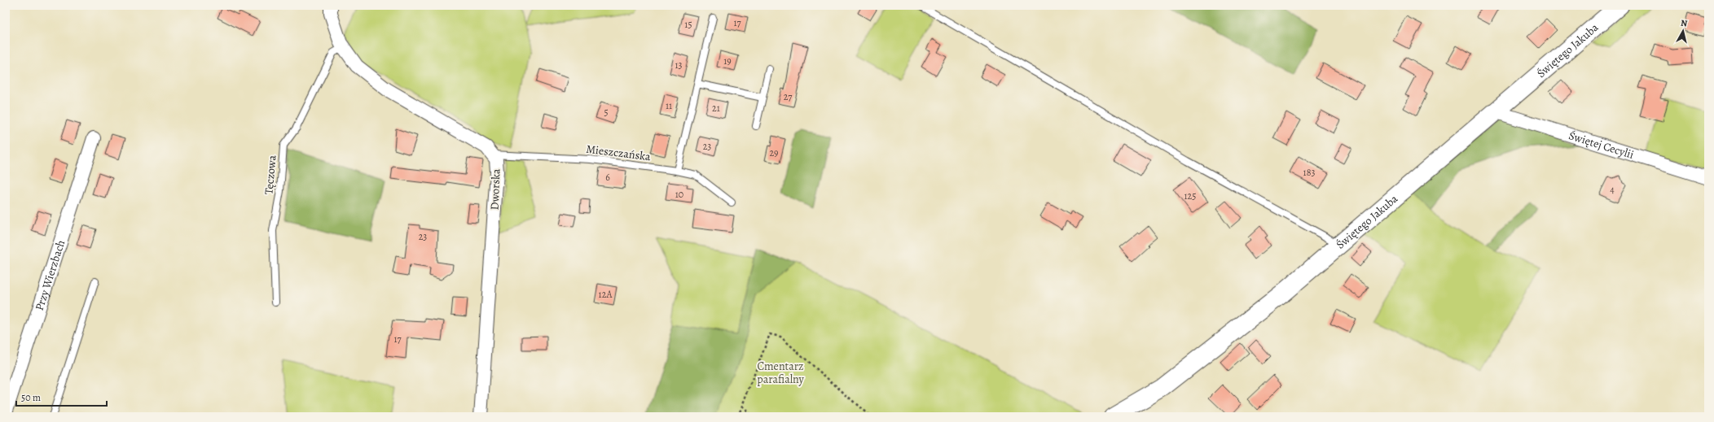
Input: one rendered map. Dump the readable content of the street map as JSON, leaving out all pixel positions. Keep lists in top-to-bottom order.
{
  "streets": {
    "street": [
      "Świętego Jakuba",
      "Świętej Cecylii",
      "Dworska",
      "Przy Wierzbach"
    ],
    "lane": ["Mieszczańska", "Tęczowa"]
  },
  "crossings": [
    ["Świętego Jakuba", "Świętej Cecylii"],
    ["Mieszczańska", "Dworska"],
    ["Tęczowa", "Dworska"]
  ],
  "parks": ["Cmentarz parafialny"],
  "house_numbers": [
    "17",
    "15",
    "19",
    "13",
    "27",
    "11",
    "21",
    "5",
    "23",
    "29",
    "183",
    "6",
    "4",
    "10",
    "125",
    "23",
    "12A",
    "17"
  ],
  "scale_bar": "50 m",
  "north": "top"
}
